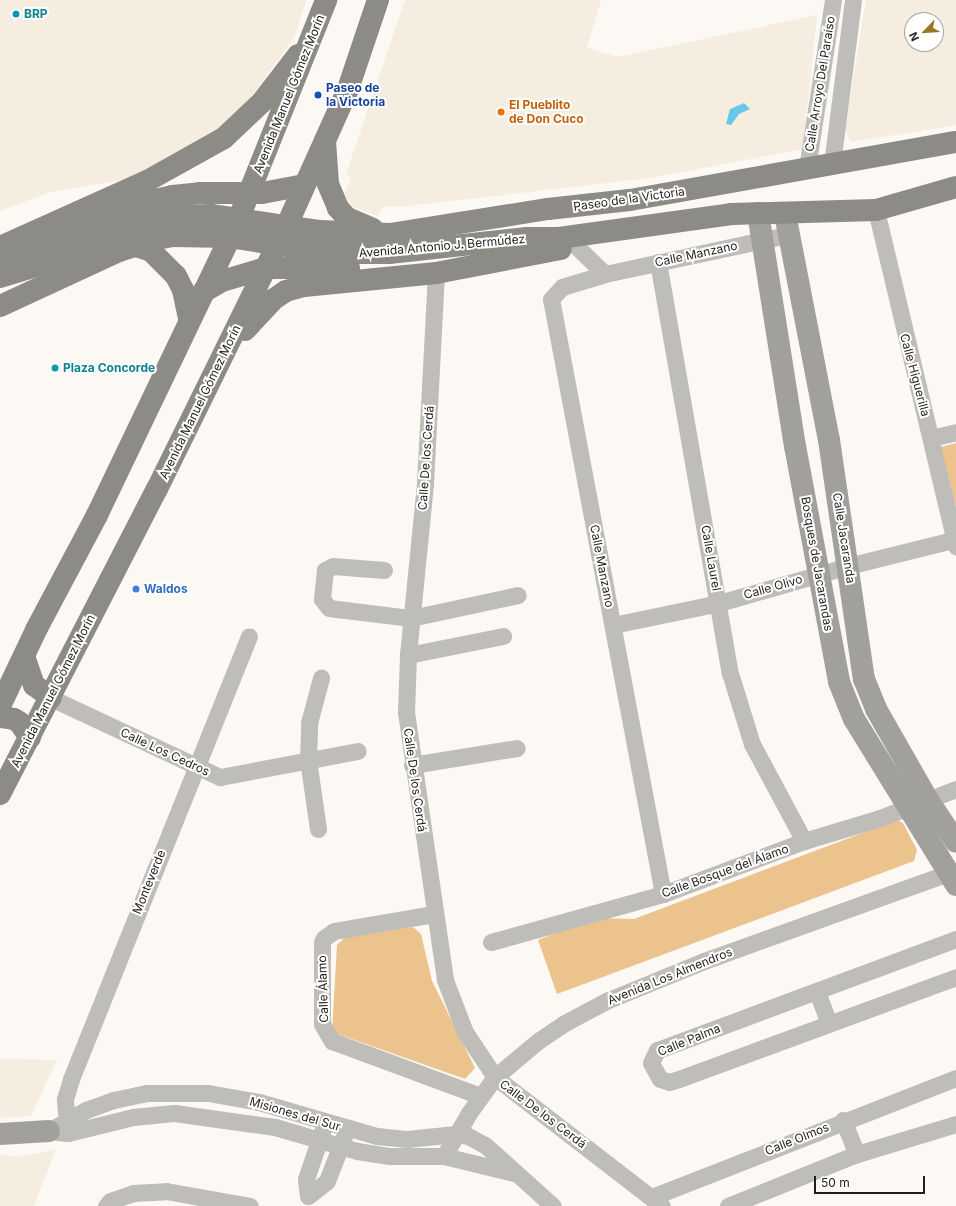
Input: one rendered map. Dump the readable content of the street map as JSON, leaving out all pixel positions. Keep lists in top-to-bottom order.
{
  "streets": {
    "main road": ["Avenida Manuel Gómez Morín", "Paseo de la Victoria", "Avenida Antonio J. Bermúdez"],
    "street": [
      "Calle Arroyo Del Paraíso",
      "Calle Manzano",
      "Calle Higuerilla",
      "Calle De los Cerdá",
      "Calle Jacaranda",
      "Calle Laurel",
      "Bosques de Jacarandas",
      "Calle Olivo",
      "Calle Los Cedros",
      "Calle Bosque del Álamo",
      "Monteverde",
      "Avenida Los Almendros",
      "Calle Álamo",
      "Calle Palma",
      "Misiones del Sur",
      "Calle Olmos"
    ]
  },
  "crossings": [
    ["Calle Arroyo Del Paraíso", "Paseo de la Victoria"],
    ["Avenida Manuel Gómez Morín", "Paseo de la Victoria"],
    ["Avenida Manuel Gómez Morín", "Avenida Antonio J. Bermúdez"],
    ["Avenida Manuel Gómez Morín", "Calle Los Cedros"],
    ["Paseo de la Victoria", "Avenida Antonio J. Bermúdez"],
    ["Avenida Antonio J. Bermúdez", "Calle Manzano"],
    ["Avenida Antonio J. Bermúdez", "Calle Higuerilla"],
    ["Avenida Antonio J. Bermúdez", "Calle Jacaranda"],
    ["Avenida Antonio J. Bermúdez", "Bosques de Jacarandas"],
    ["Calle Manzano", "Calle Jacaranda"],
    ["Calle Manzano", "Calle Laurel"],
    ["Calle Manzano", "Bosques de Jacarandas"],
    ["Calle Manzano", "Calle Olivo"],
    ["Calle Manzano", "Calle Bosque del Álamo"],
    ["Calle Higuerilla", "Calle Olivo"],
    ["Calle De los Cerdá", "Avenida Los Almendros"],
    ["Calle De los Cerdá", "Calle Álamo"],
    ["Calle De los Cerdá", "Calle Olmos"],
    ["Calle Jacaranda", "Calle Olivo"],
    ["Calle Jacaranda", "Calle Bosque del Álamo"],
    ["Calle Laurel", "Calle Olivo"],
    ["Calle Laurel", "Calle Bosque del Álamo"],
    ["Bosques de Jacarandas", "Calle Olivo"],
    ["Bosques de Jacarandas", "Calle Bosque del Álamo"],
    ["Bosques de Jacarandas", "Avenida Los Almendros"],
    ["Calle Los Cedros", "Monteverde"],
    ["Monteverde", "Misiones del Sur"],
    ["Avenida Los Almendros", "Calle Álamo"],
    ["Avenida Los Almendros", "Misiones del Sur"]
  ],
  "places": [
    "BRP",
    "Paseo de la Victoria",
    "El Pueblito de Don Cuco",
    "Plaza Concorde",
    "Waldos"
  ],
  "scale_bar": "50 m",
  "north": "bottom left"
}
